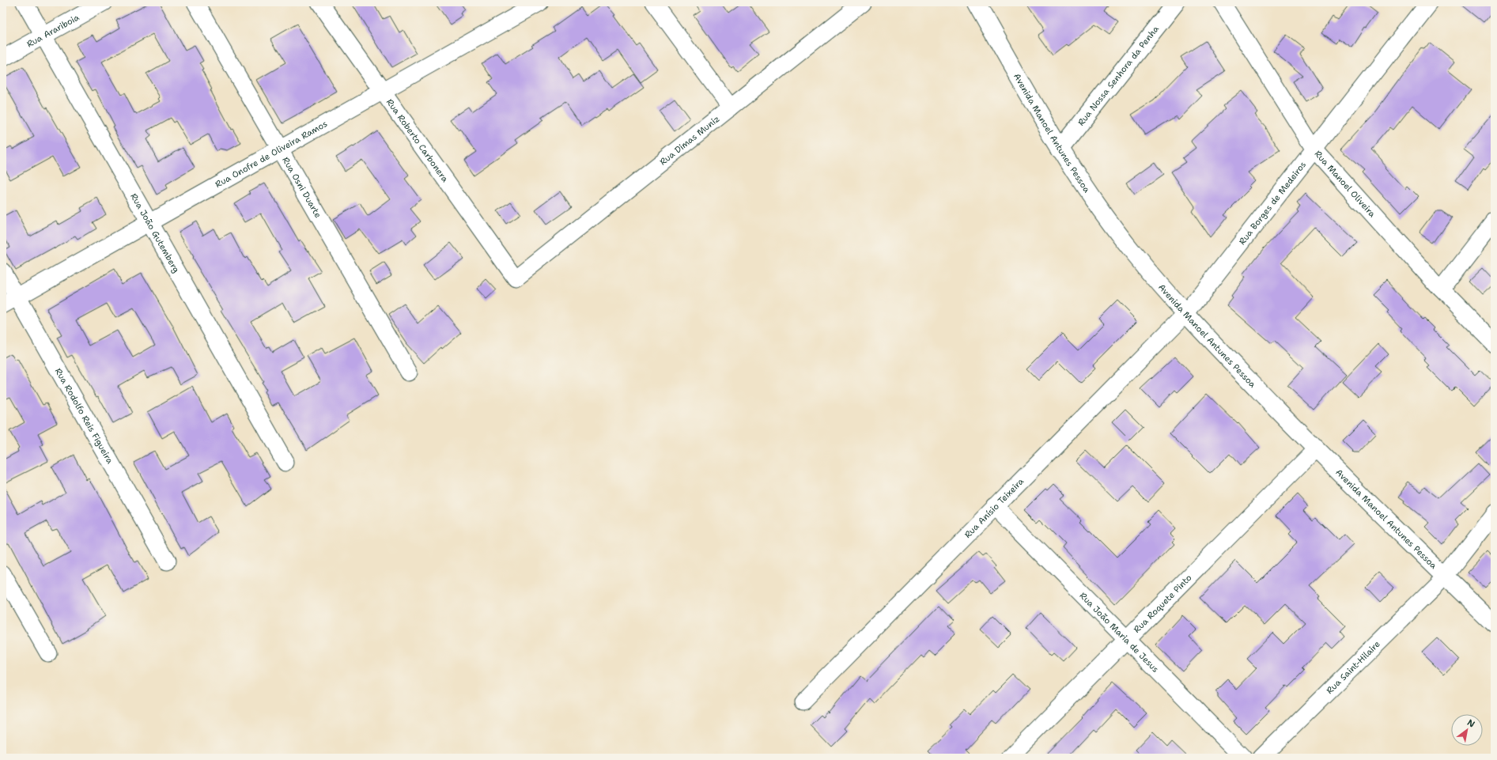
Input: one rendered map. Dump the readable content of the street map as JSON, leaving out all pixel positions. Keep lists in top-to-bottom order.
{
  "streets": {
    "main road": ["Rua Nossa Senhora da Penha", "Avenida Manoel Antunes Pessoa"],
    "street": [
      "Rua Arariboia",
      "Rua Roberto Carbonera",
      "Rua Dimas Muniz",
      "Rua Onofre de Oliveira Ramos",
      "Rua Manoel Oliveira",
      "Rua Osni Duarte",
      "Rua Borges de Medeiros",
      "Rua João Gutemberg",
      "Rua Rodolfo Reis Figueira",
      "Rua Anísio Teixeira",
      "Rua Roquete Pinto",
      "Rua João Maria de Jesus",
      "Rua Saint-Hilaire"
    ]
  },
  "crossings": [
    ["Rua Arariboia", "Rua João Gutemberg"],
    ["Rua Nossa Senhora da Penha", "Avenida Manoel Antunes Pessoa"],
    ["Avenida Manoel Antunes Pessoa", "Rua Borges de Medeiros"],
    ["Avenida Manoel Antunes Pessoa", "Rua Anísio Teixeira"],
    ["Avenida Manoel Antunes Pessoa", "Rua Roquete Pinto"],
    ["Avenida Manoel Antunes Pessoa", "Rua Saint-Hilaire"],
    ["Rua Roberto Carbonera", "Rua Dimas Muniz"],
    ["Rua Roberto Carbonera", "Rua Onofre de Oliveira Ramos"],
    ["Rua Onofre de Oliveira Ramos", "Rua Osni Duarte"],
    ["Rua Onofre de Oliveira Ramos", "Rua João Gutemberg"],
    ["Rua Onofre de Oliveira Ramos", "Rua Rodolfo Reis Figueira"],
    ["Rua Manoel Oliveira", "Rua Borges de Medeiros"],
    ["Rua Borges de Medeiros", "Rua Anísio Teixeira"],
    ["Rua Anísio Teixeira", "Rua João Maria de Jesus"],
    ["Rua Roquete Pinto", "Rua João Maria de Jesus"]
  ],
  "north": "top right"
}
